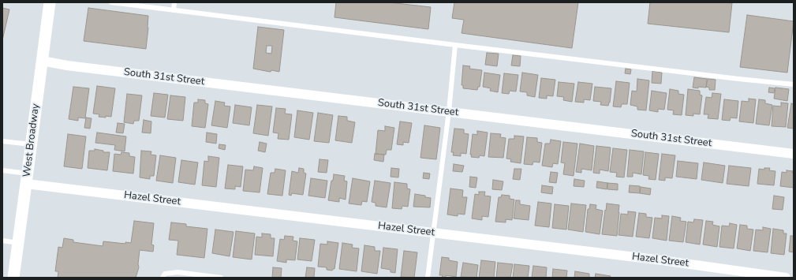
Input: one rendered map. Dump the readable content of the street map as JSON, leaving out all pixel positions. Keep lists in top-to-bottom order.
{
  "streets": {
    "street": ["South 31st Street", "West Broadway", "Hazel Street"]
  },
  "crossings": [
    ["South 31st Street", "West Broadway"],
    ["West Broadway", "Hazel Street"]
  ]
}
